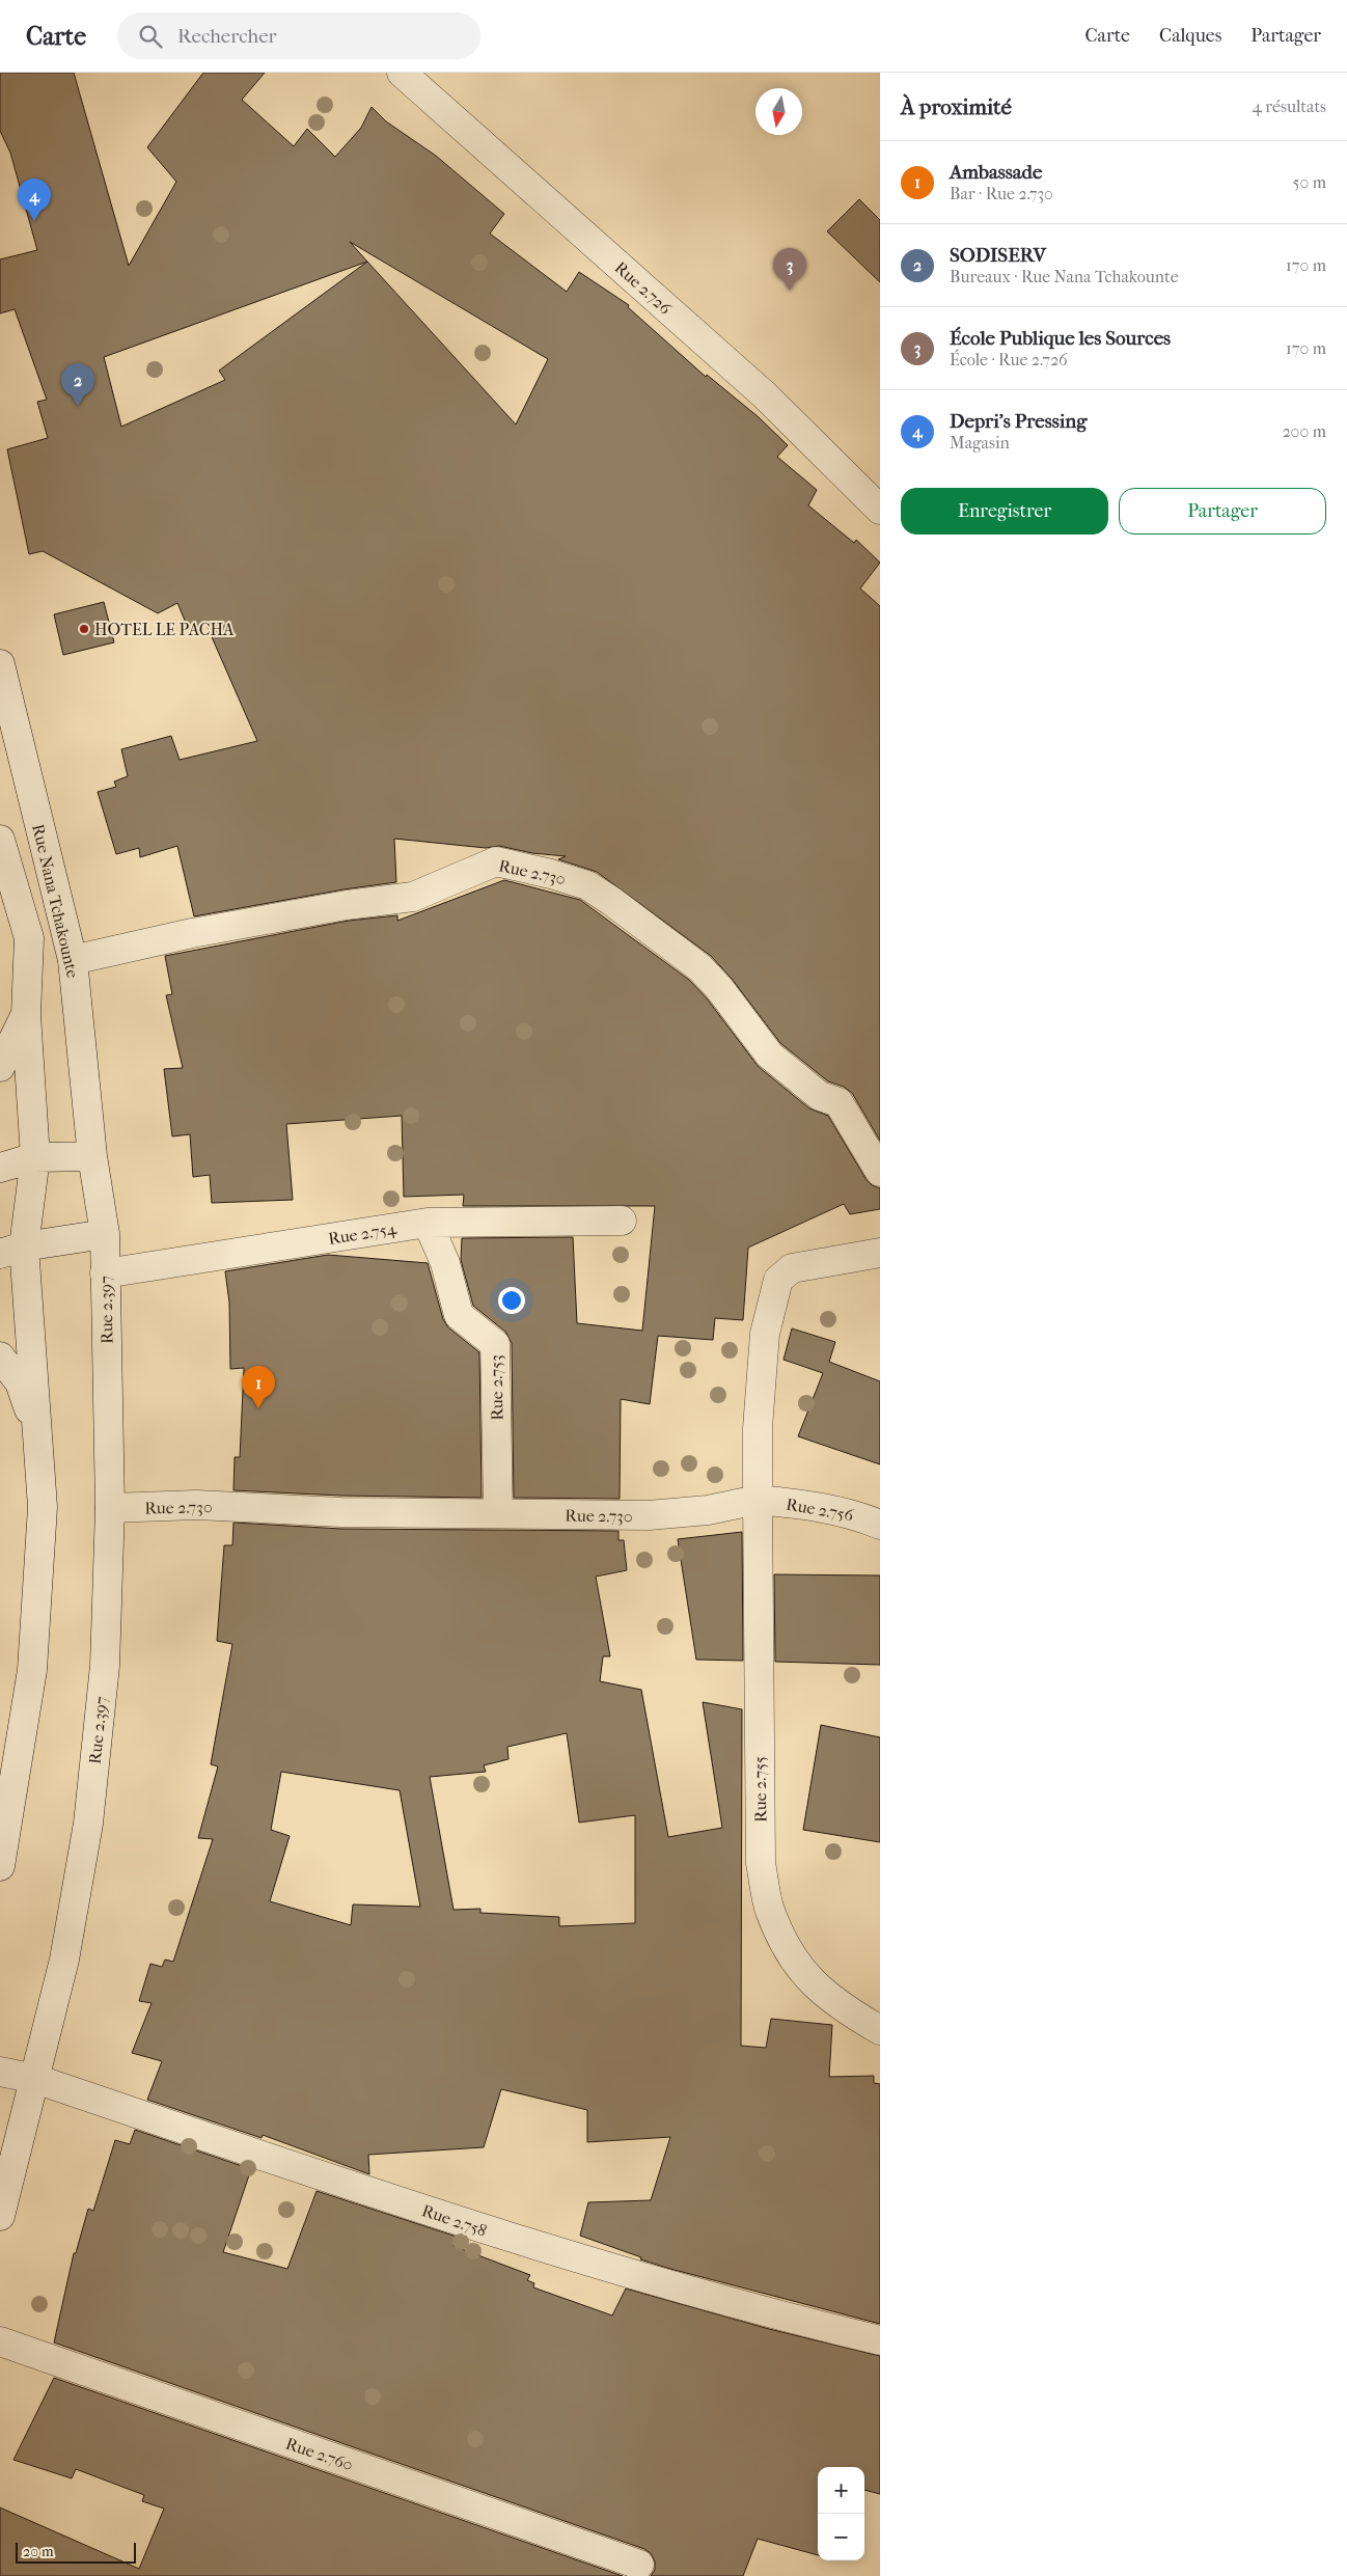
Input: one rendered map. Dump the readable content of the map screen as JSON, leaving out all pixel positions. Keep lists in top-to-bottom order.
{
  "streets": {
    "street": [
      "Rue 2.726",
      "Rue 2.730",
      "Rue Nana Tchakounte",
      "Rue 2.754",
      "Rue 2.397",
      "Rue 2.753",
      "Rue 2.756",
      "Rue 2.755",
      "Rue 2.758",
      "Rue 2.760"
    ]
  },
  "crossings": [
    ["Rue 2.730", "Rue Nana Tchakounte"],
    ["Rue 2.730", "Rue 2.397"],
    ["Rue 2.730", "Rue 2.753"],
    ["Rue 2.730", "Rue 2.756"],
    ["Rue 2.730", "Rue 2.755"],
    ["Rue Nana Tchakounte", "Rue 2.397"],
    ["Rue 2.754", "Rue 2.397"],
    ["Rue 2.754", "Rue 2.753"],
    ["Rue 2.397", "Rue 2.758"],
    ["Rue 2.756", "Rue 2.755"]
  ],
  "places": ["HOTEL LE PACHA"],
  "scale_bar": "20 m",
  "north": "bottom",
  "page": {
    "header": "Carte",
    "search": "Rechercher",
    "nav": ["Carte", "Calques", "Partager"],
    "heading": ["À proximité", "4 résultats"],
    "list": [
      {
        "mark": "1",
        "name": "Ambassade",
        "note": "Bar · Rue 2.730",
        "value": "50 m"
      },
      {
        "mark": "2",
        "name": "SODISERV",
        "note": "Bureaux · Rue Nana Tchakounte",
        "value": "170 m"
      },
      {
        "mark": "3",
        "name": "École Publique les Sources",
        "note": "École · Rue 2.726",
        "value": "170 m"
      },
      {
        "mark": "4",
        "name": "Depri's Pressing",
        "note": "Magasin",
        "value": "200 m"
      }
    ],
    "pins": [
      "4",
      "3",
      "2",
      "1"
    ],
    "buttons": ["Enregistrer", "Partager"],
    "map_buttons": ["+", "−"],
    "scale": "20 m"
  }
}
